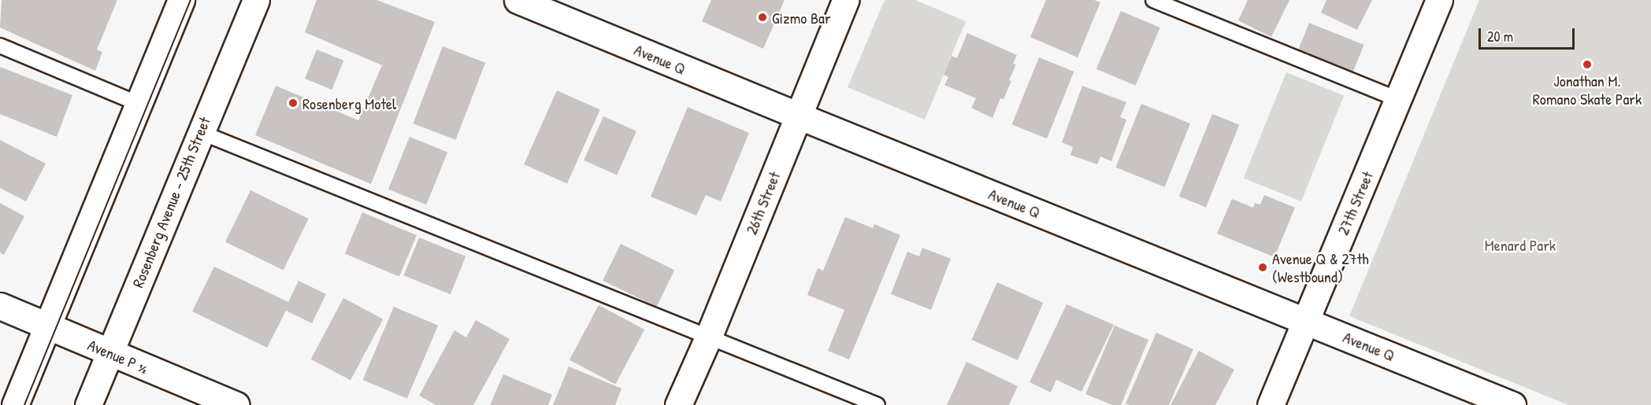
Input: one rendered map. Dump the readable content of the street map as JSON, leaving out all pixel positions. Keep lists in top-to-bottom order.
{
  "streets": {
    "street": [
      "Avenue Q",
      "Rosenberg Avenue - 25th Street",
      "26th Street",
      "27th Street",
      "Avenue P ½"
    ]
  },
  "crossings": [
    ["Avenue Q", "26th Street"],
    ["Avenue Q", "27th Street"],
    ["Rosenberg Avenue - 25th Street", "Avenue P ½"]
  ],
  "parks": ["Menard Park"],
  "places": [
    "Gizmo Bar",
    "Jonathan M. Romano Skate Park",
    "Rosenberg Motel",
    "Avenue Q & 27th (Westbound)"
  ],
  "scale_bar": "20 m"
}
